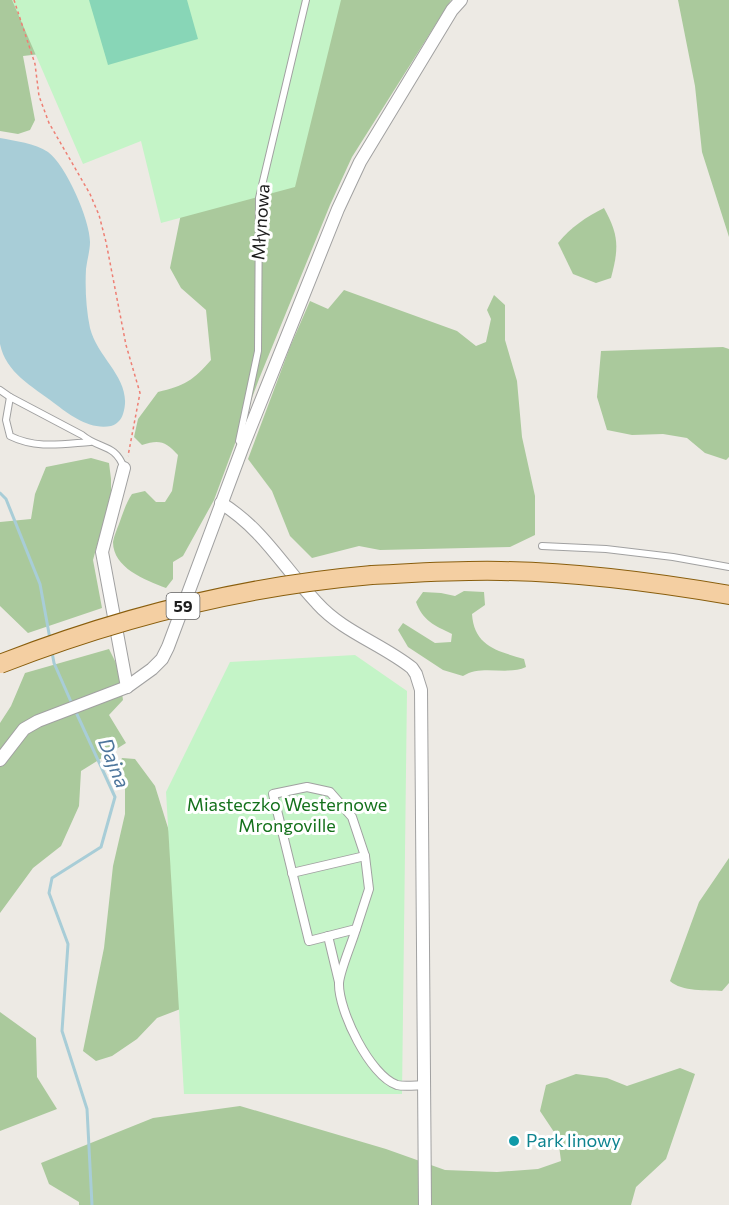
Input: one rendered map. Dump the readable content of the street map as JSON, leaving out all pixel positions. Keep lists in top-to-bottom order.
{
  "streets": {
    "main road": ["59"],
    "lane": ["Młynowa"]
  },
  "water": ["Dajna"],
  "parks": ["Miasteczko Westernowe Mrongoville"],
  "places": ["Park linowy"]
}
